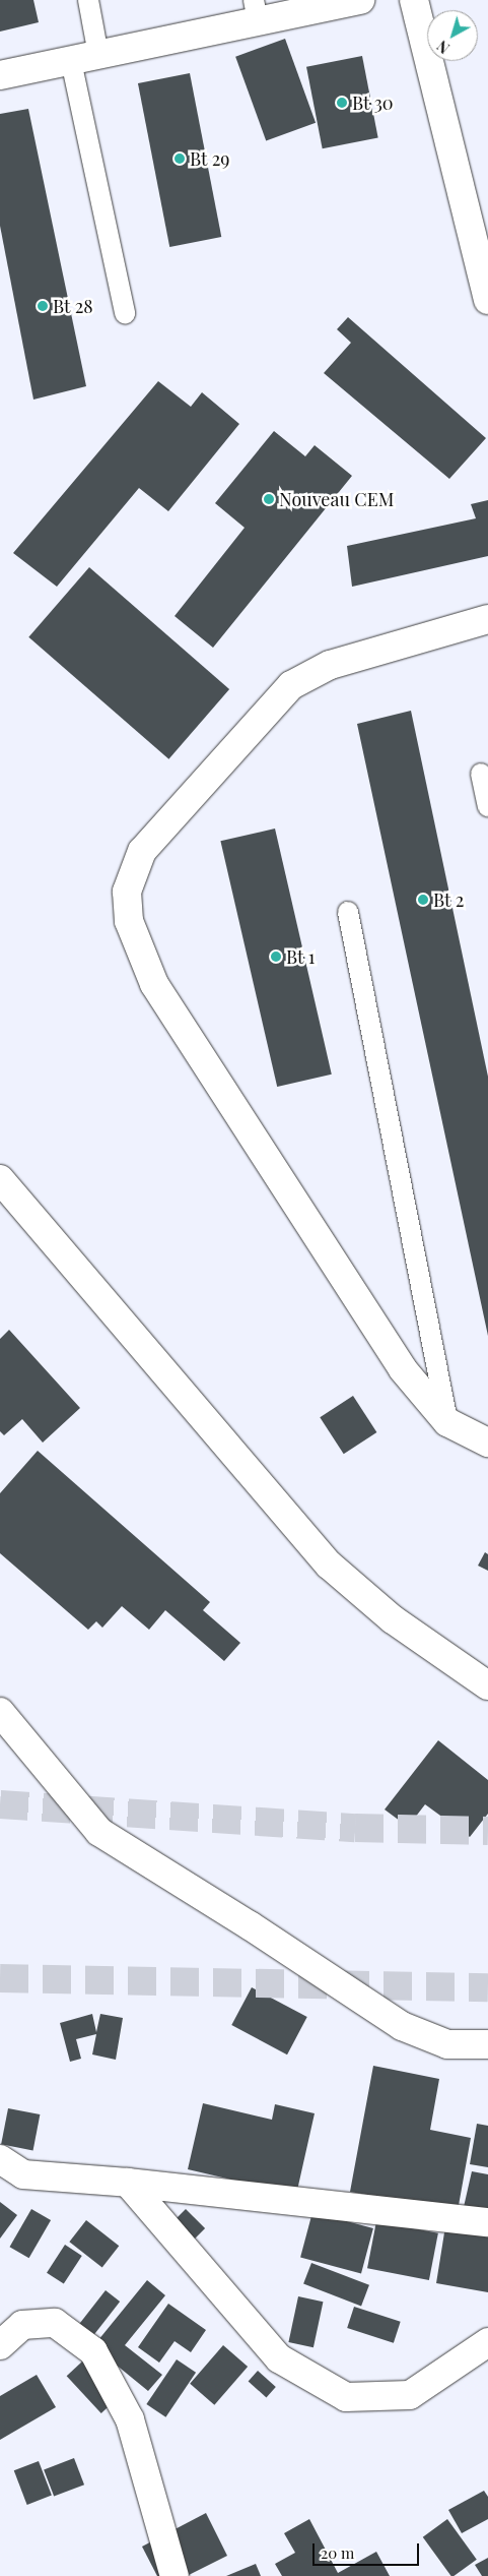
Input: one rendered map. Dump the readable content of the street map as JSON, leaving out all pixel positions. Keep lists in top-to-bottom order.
{
  "places": [
    "Bt 30",
    "Bt 29",
    "Bt 28",
    "Nouveau CEM",
    "Bt 2",
    "Bt 1"
  ],
  "scale_bar": "20 m",
  "north": "bottom left"
}
